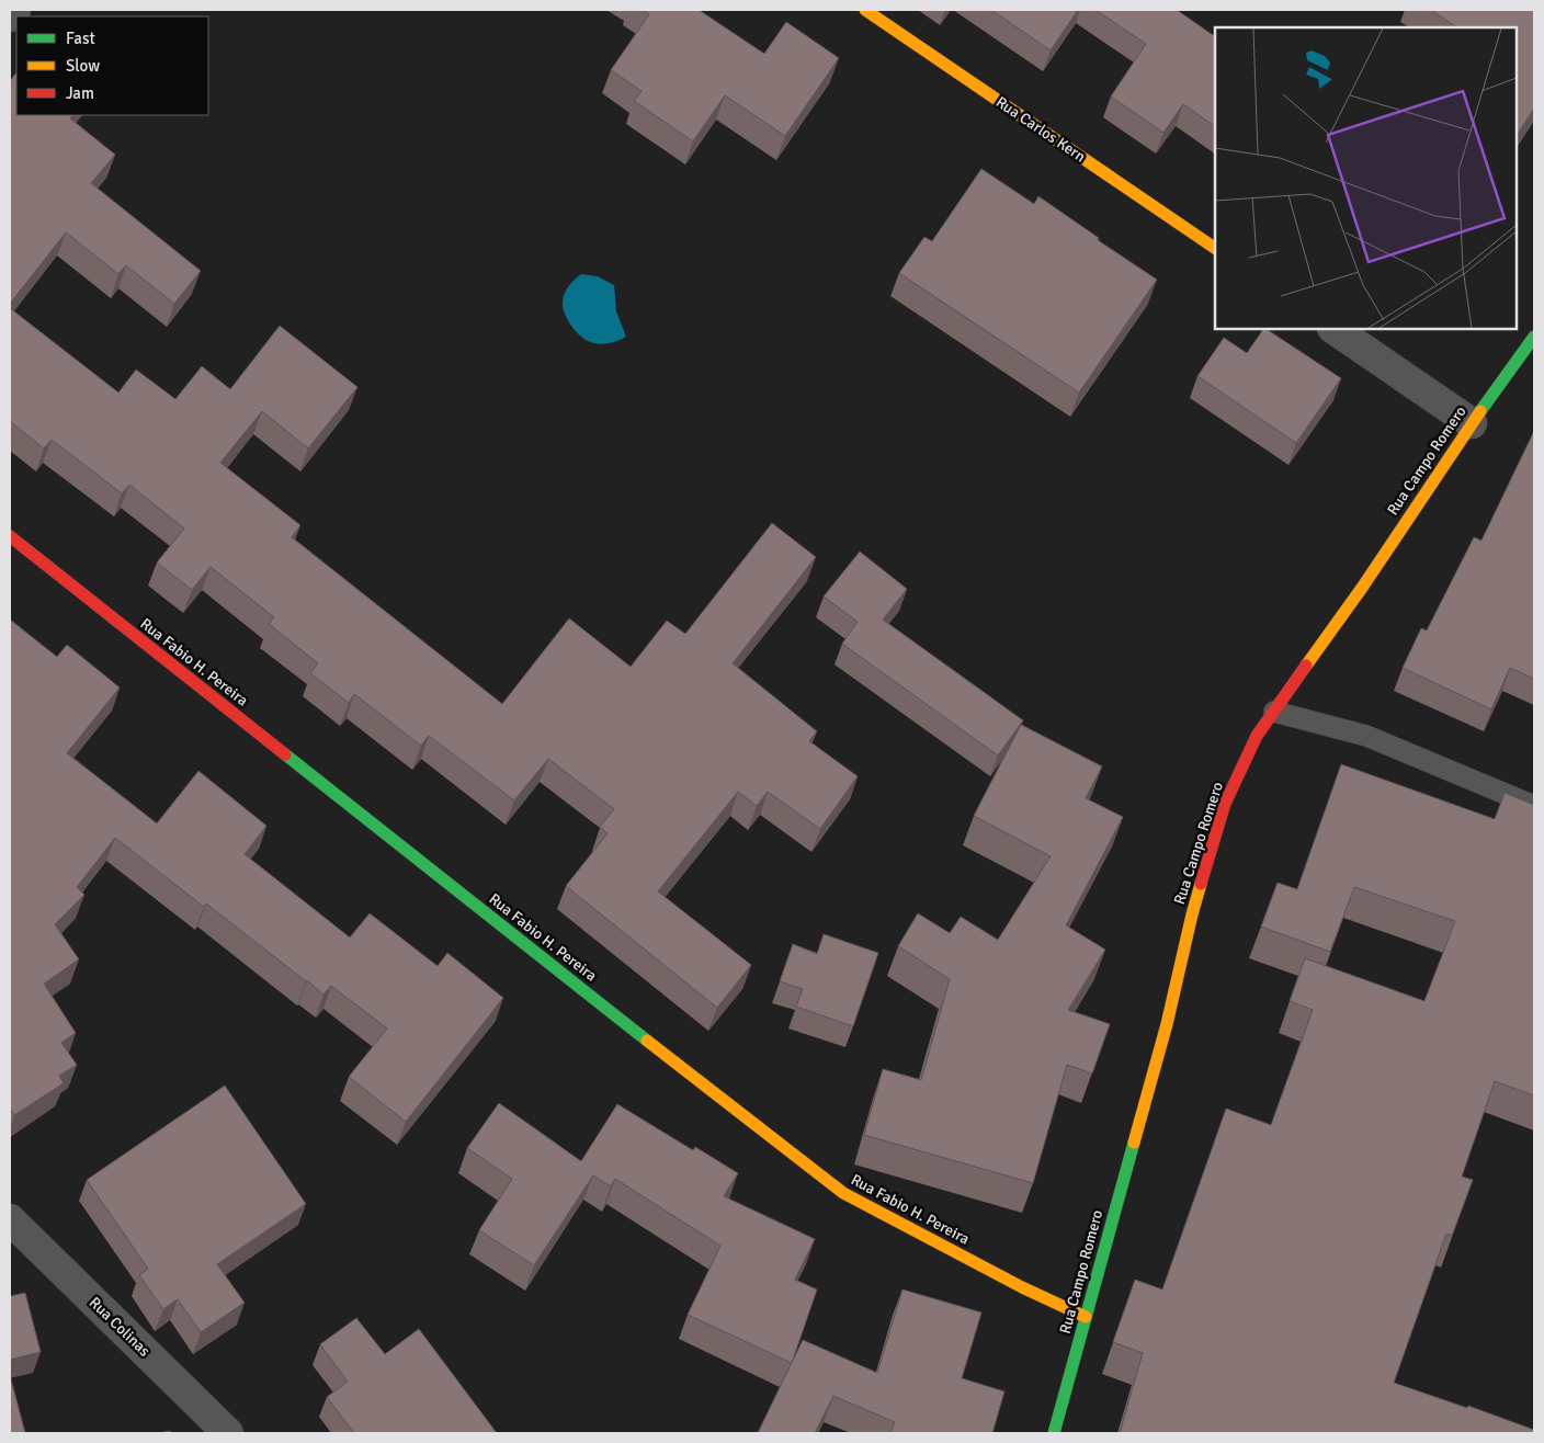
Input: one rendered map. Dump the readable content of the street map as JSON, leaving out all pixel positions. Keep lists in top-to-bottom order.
{
  "streets": {
    "street": [
      "Rua Carlos Kern",
      "Rua Campo Romero",
      "Rua Fabio H. Pereira",
      "Rua Colinas"
    ]
  },
  "crossings": [
    ["Rua Campo Romero", "Rua Fabio H. Pereira"]
  ],
  "legend": ["Fast", "Slow", "Jam"]
}
